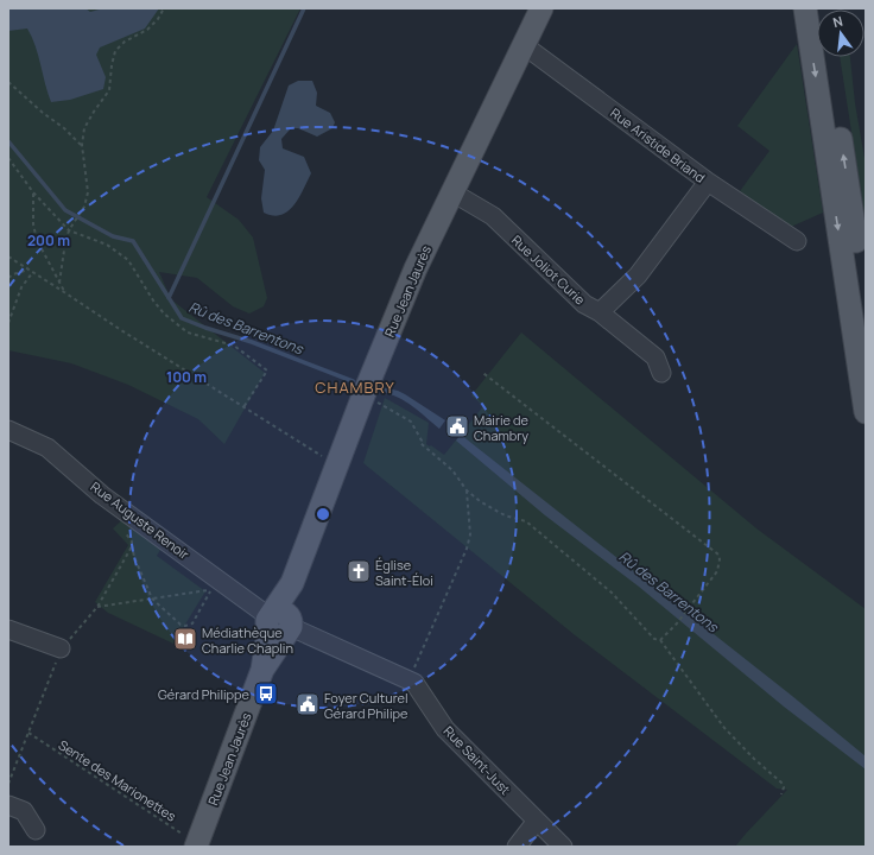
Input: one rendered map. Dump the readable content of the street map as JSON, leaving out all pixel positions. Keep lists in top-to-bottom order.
{
  "streets": {
    "main road": ["Rue Jean Jaurès"],
    "street": [
      "Rue Aristide Briand",
      "Rue Joliot Curie",
      "Rue Auguste Renoir",
      "Rue Saint-Just"
    ],
    "path": ["Sente des Marionettes"]
  },
  "crossings": [
    ["Rue Aristide Briand", "Rue Joliot Curie"],
    ["Rue Aristide Briand", "Rue Jean Jaurès"],
    ["Rue Joliot Curie", "Rue Jean Jaurès"],
    ["Rue Jean Jaurès", "Rue Auguste Renoir"],
    ["Rue Jean Jaurès", "Rue Saint-Just"],
    ["Rue Jean Jaurès", "Sente des Marionettes"],
    ["Rue Auguste Renoir", "Rue Saint-Just"]
  ],
  "districts": ["CHAMBRY"],
  "water": ["Rû des Barrentons"],
  "places": {
    "public building": ["Mairie de Chambry", "Foyer Culturel Gérard Philipe"],
    "church": ["Église Saint-Éloi"],
    "library": ["Médiathèque Charlie Chaplin"],
    "bus stop": ["Gérard Philippe"]
  },
  "north": "top",
  "rings": ["200 m", "100 m"]
}
